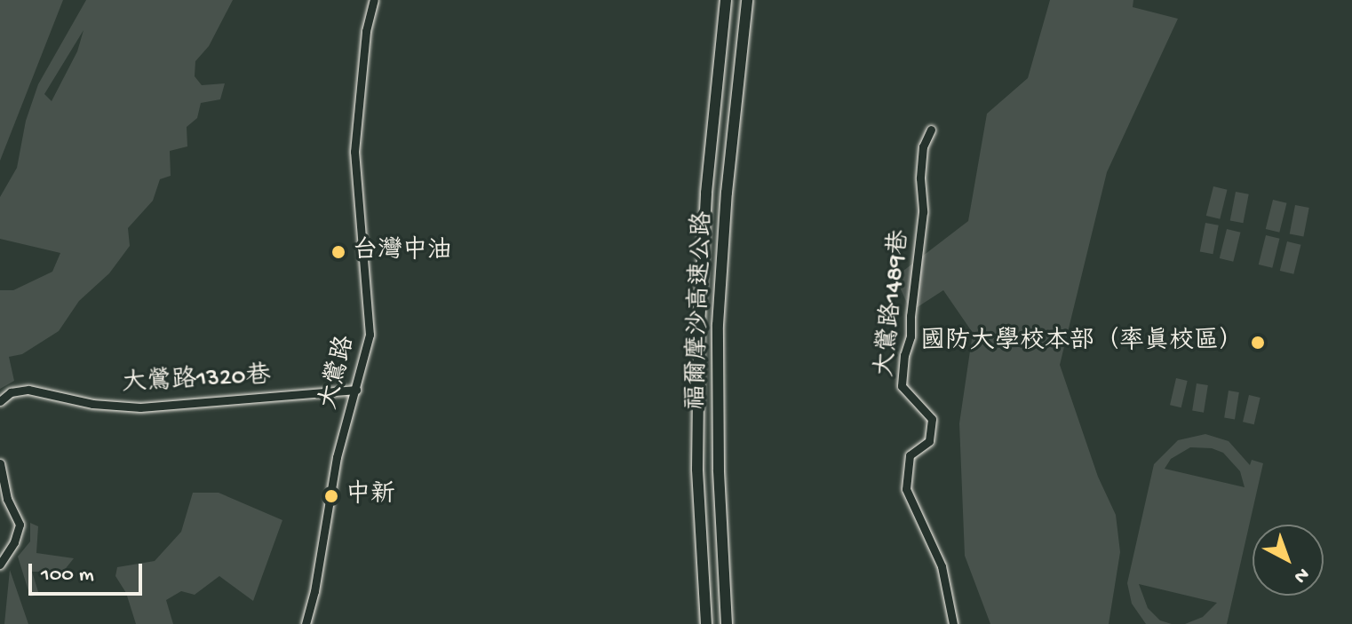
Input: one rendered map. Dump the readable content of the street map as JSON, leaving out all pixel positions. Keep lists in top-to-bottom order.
{
  "streets": {
    "highway": ["福爾摩沙高速公路"],
    "street": ["大鶯路1489巷", "大鶯路", "大鶯路1320巷"]
  },
  "crossings": [
    ["大鶯路", "大鶯路1320巷"]
  ],
  "places": ["台灣中油", "國防大學校本部（率真校區）", "中新"],
  "scale_bar": "100 m",
  "north": "bottom right"
}
